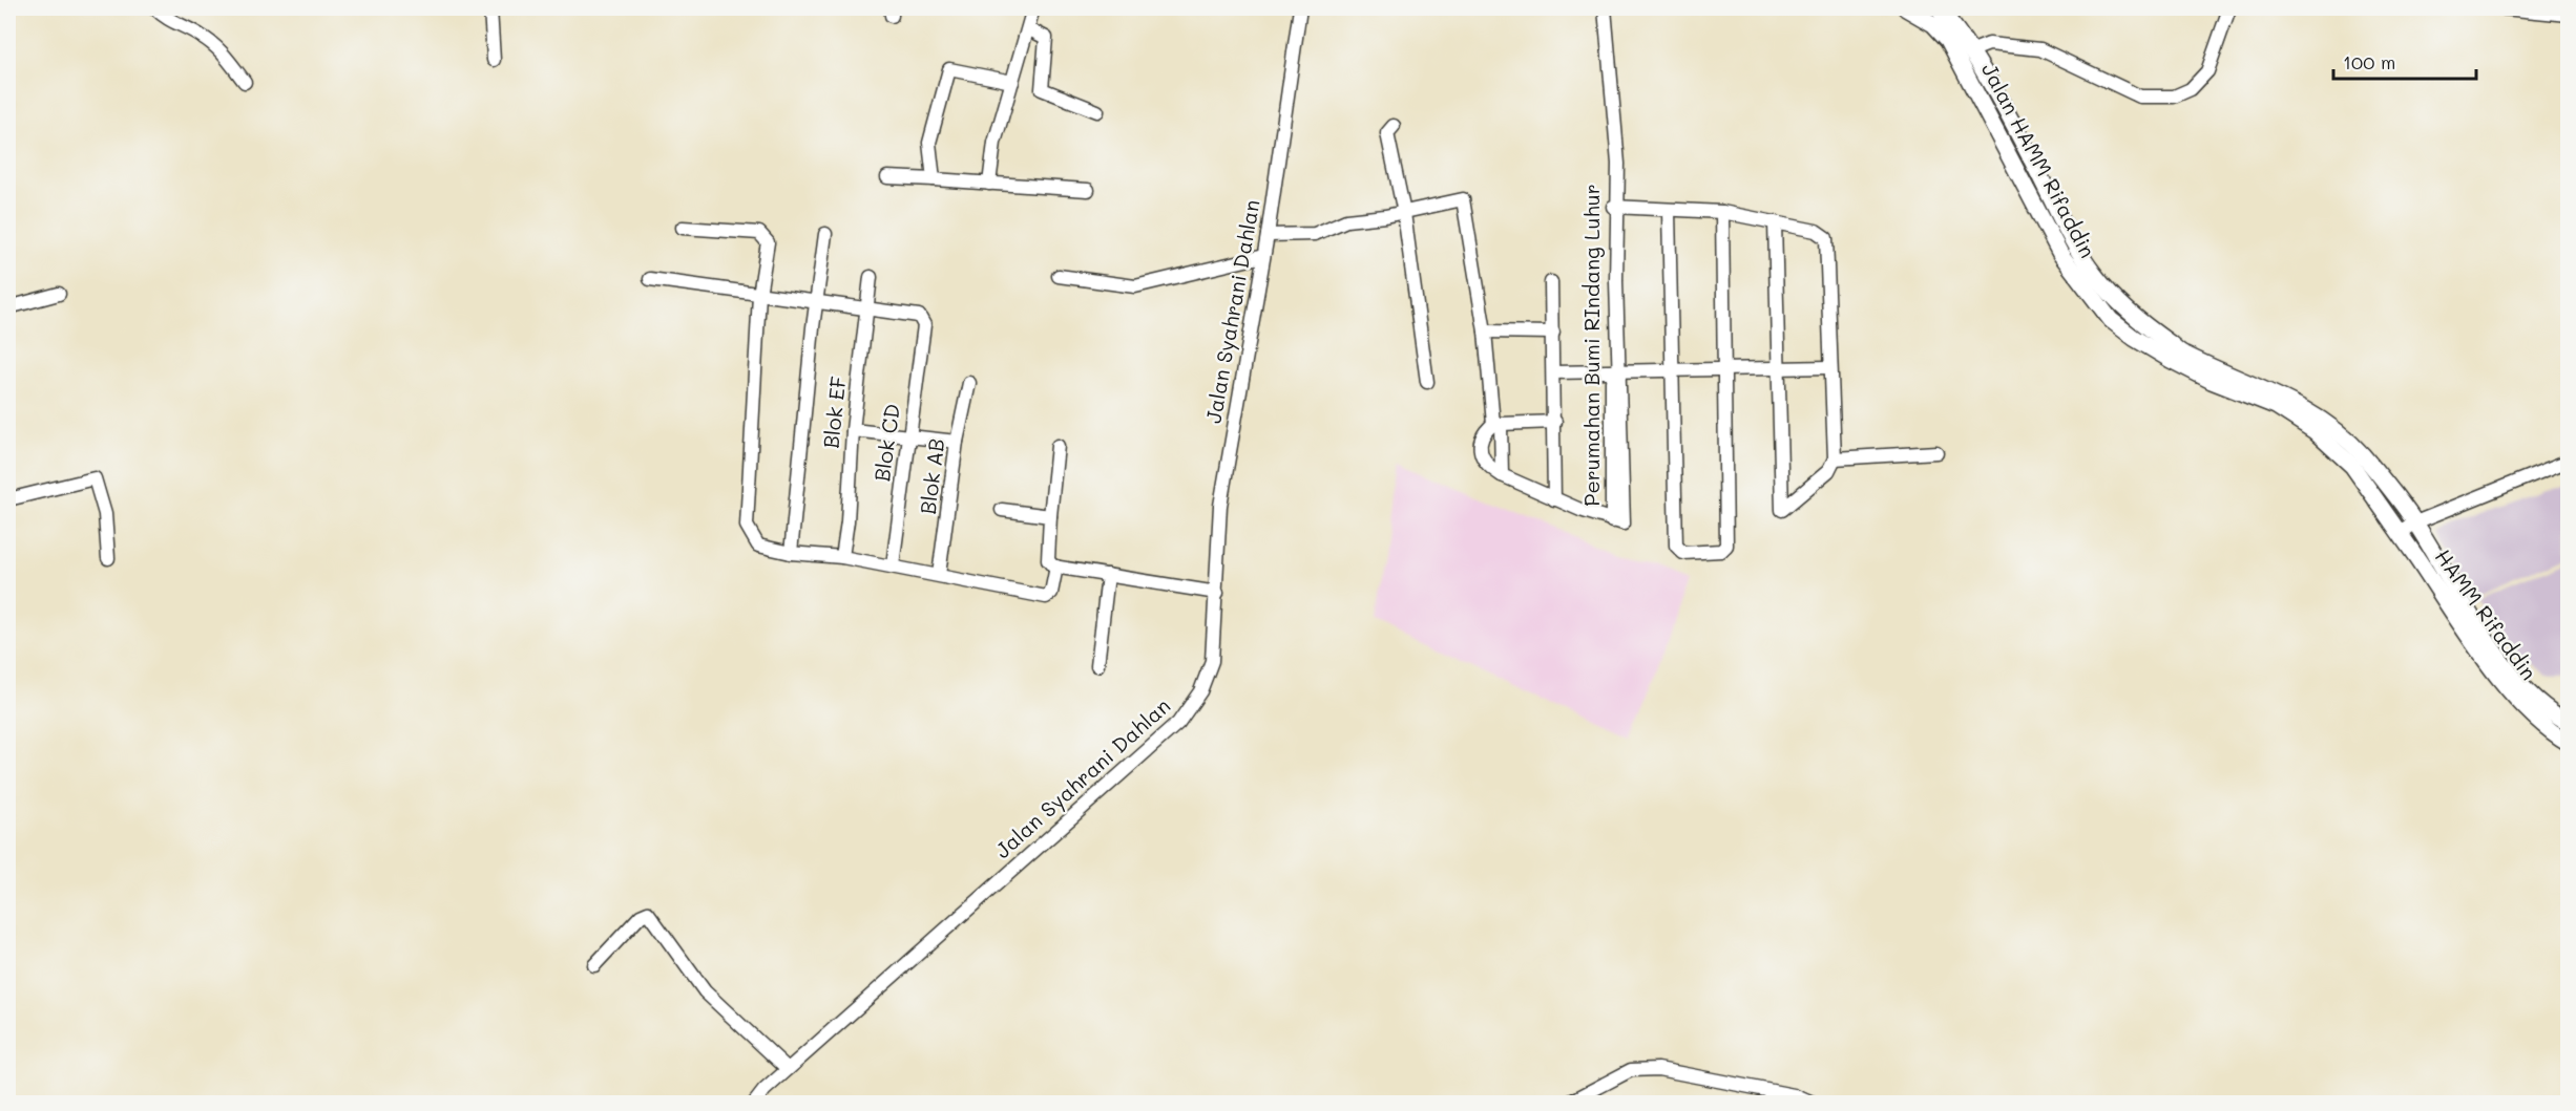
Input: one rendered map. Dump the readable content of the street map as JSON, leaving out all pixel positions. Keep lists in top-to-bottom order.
{
  "streets": {
    "main road": ["Jalan HAMM Rifaddin", "HAMM Rifaddin"],
    "street": [
      "Jalan Syahrani Dahlan",
      "Perumahan Bumi RIndang Luhur",
      "Blok EF",
      "Blok CD",
      "Blok AB"
    ]
  },
  "crossings": [
    ["Jalan HAMM Rifaddin", "HAMM Rifaddin"],
    ["Blok EF", "Blok CD"]
  ],
  "scale_bar": "100 m"
}
